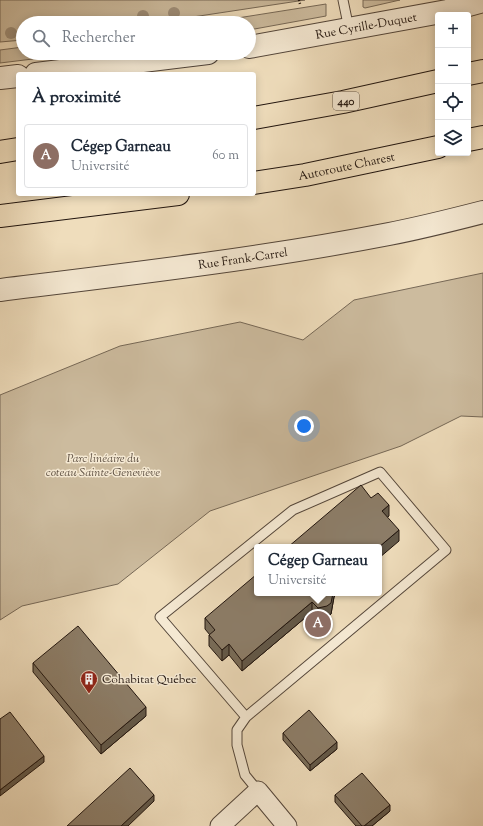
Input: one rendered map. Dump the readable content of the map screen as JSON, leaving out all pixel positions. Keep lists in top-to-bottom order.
{
  "streets": {
    "highway": ["440", "Autoroute Charest"],
    "street": ["Rue Cyrille-Duquet", "Rue Frank-Carrel"]
  },
  "parks": ["Parc linéaire du coteau Sainte-Geneviève"],
  "places": {
    "building": ["Cohabitat Québec"]
  },
  "page": {
    "map_buttons": ["+", "−"],
    "search": "Rechercher",
    "heading": "À proximité",
    "list": [
      {
        "mark": "A",
        "name": "Cégep Garneau",
        "note": "Université",
        "value": "60 m"
      }
    ],
    "popup": ["Cégep Garneau", "Université"],
    "pins": "A"
  }
}
